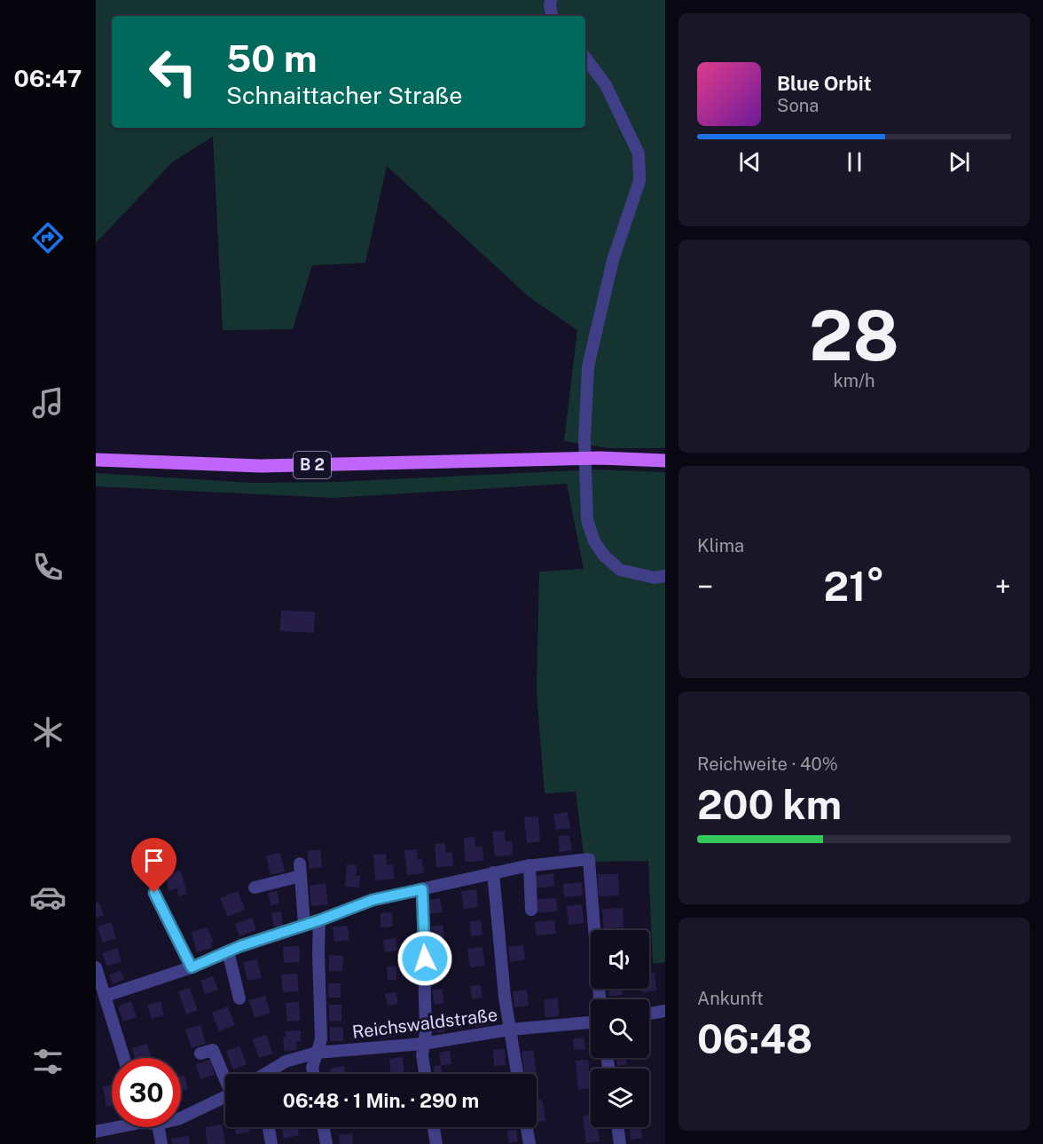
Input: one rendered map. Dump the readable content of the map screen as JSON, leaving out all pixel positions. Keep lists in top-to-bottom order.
{
  "streets": {
    "main road": ["B 2"],
    "street": ["Reichswaldstraße"]
  },
  "page": {
    "tabs": "06:47",
    "turn": ["50 m", "Schnaittacher Straße"],
    "song": ["Blue Orbit", "Sona"],
    "tile": [
      ["28", "km/h"],
      "Klima",
      ["Reichweite · 40%", "200 km"],
      ["Ankunft", "06:48"]
    ],
    "heat": ["−", "21°", "+"],
    "limit": "30",
    "trip": "06:48 · 1 Min. · 290 m"
  }
}
